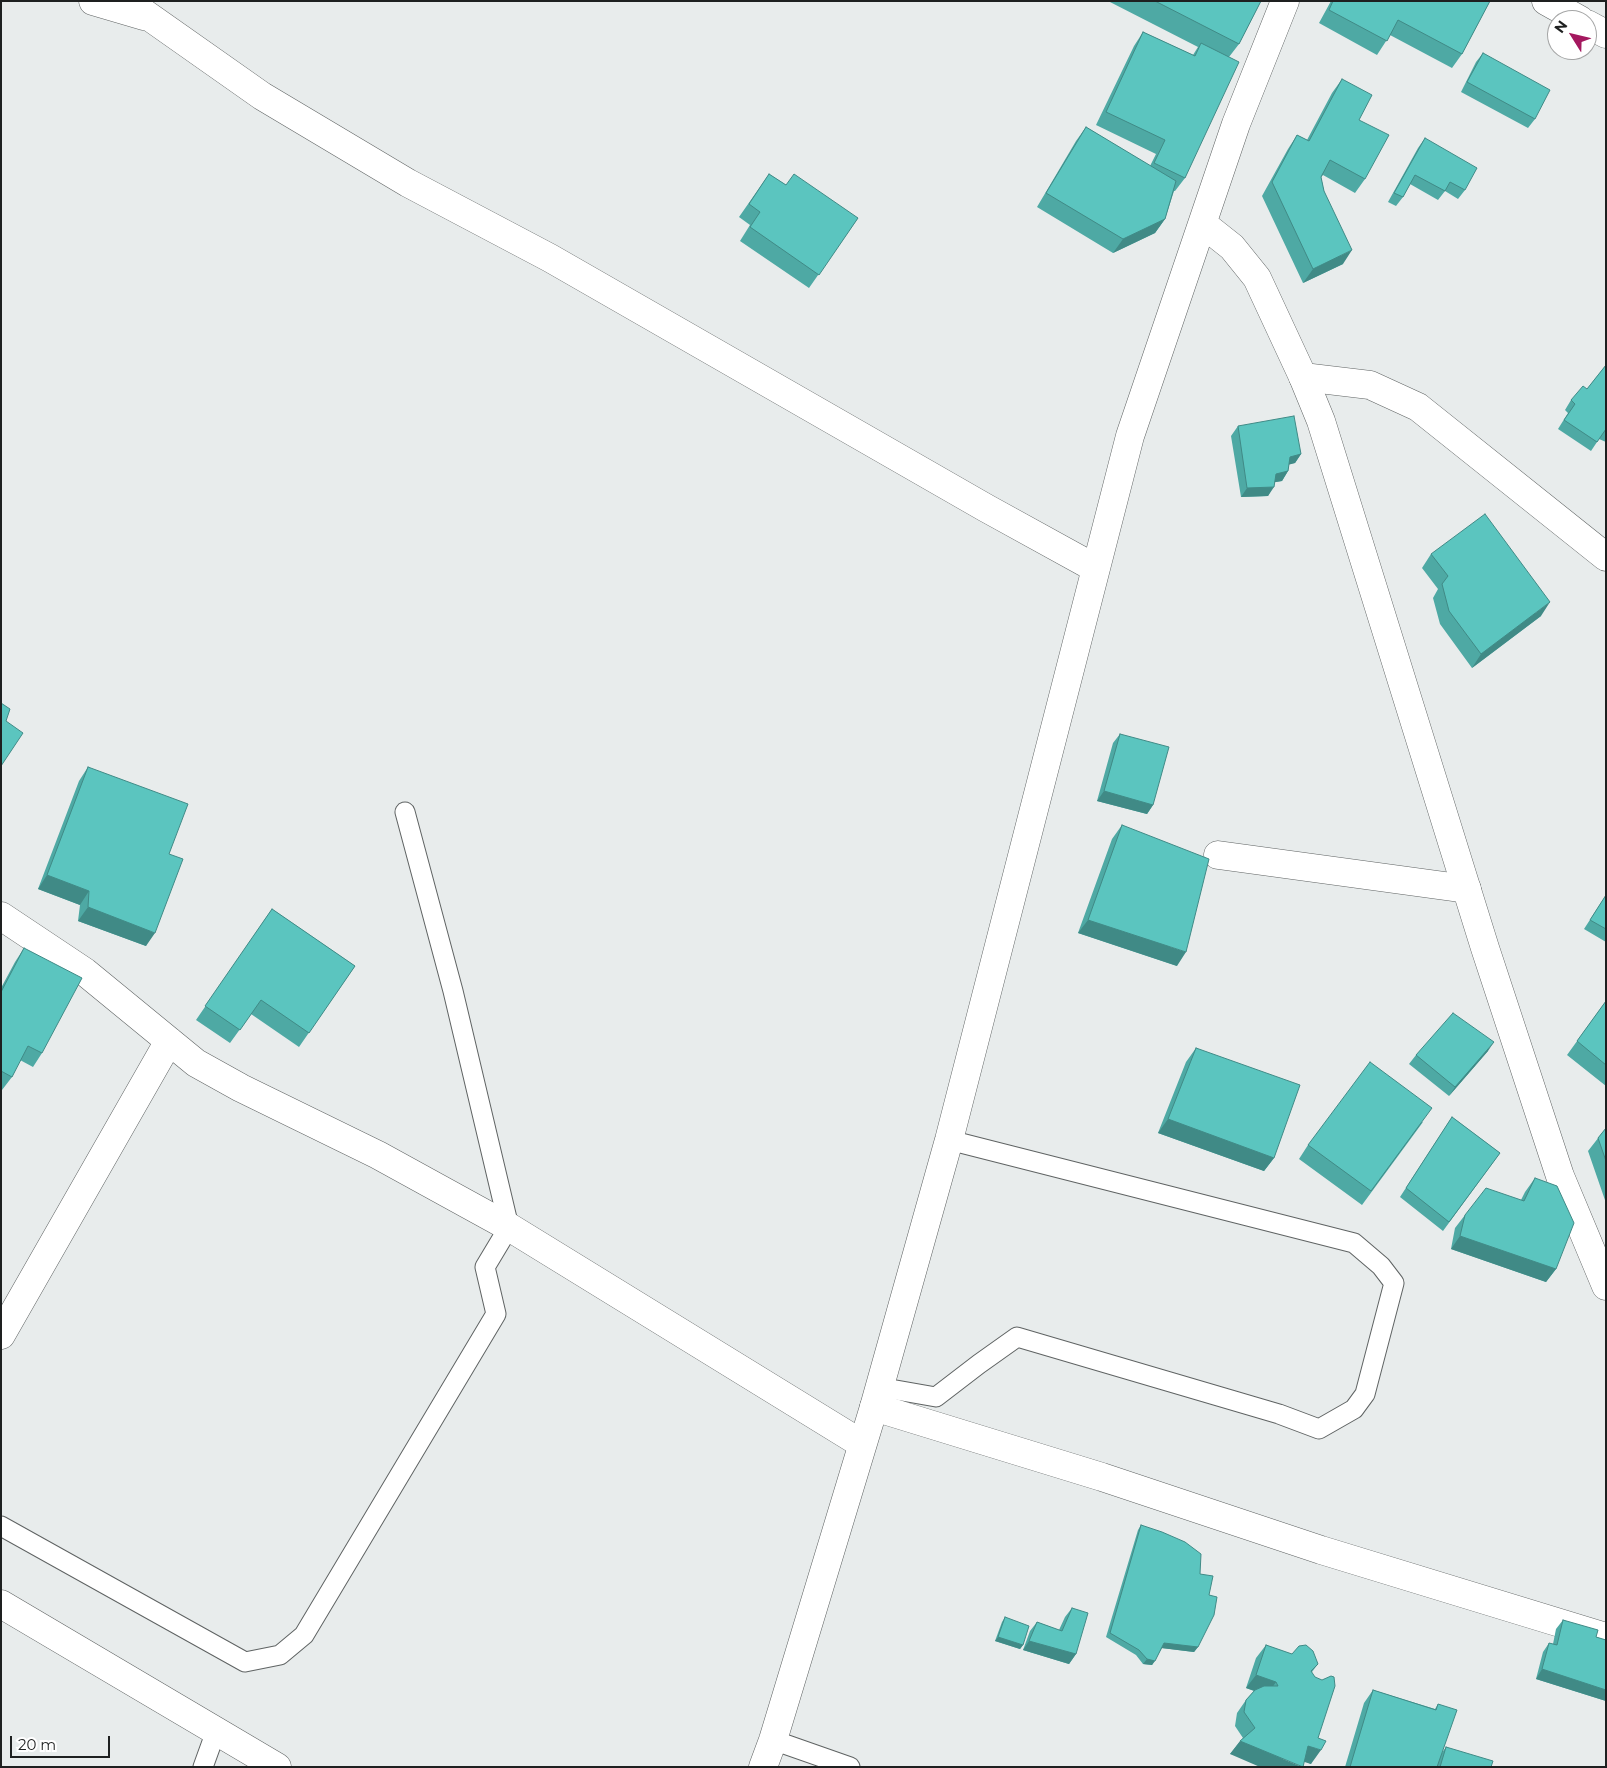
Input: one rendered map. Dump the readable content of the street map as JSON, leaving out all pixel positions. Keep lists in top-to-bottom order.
{
  "scale_bar": "20 m",
  "north": "top left"
}
